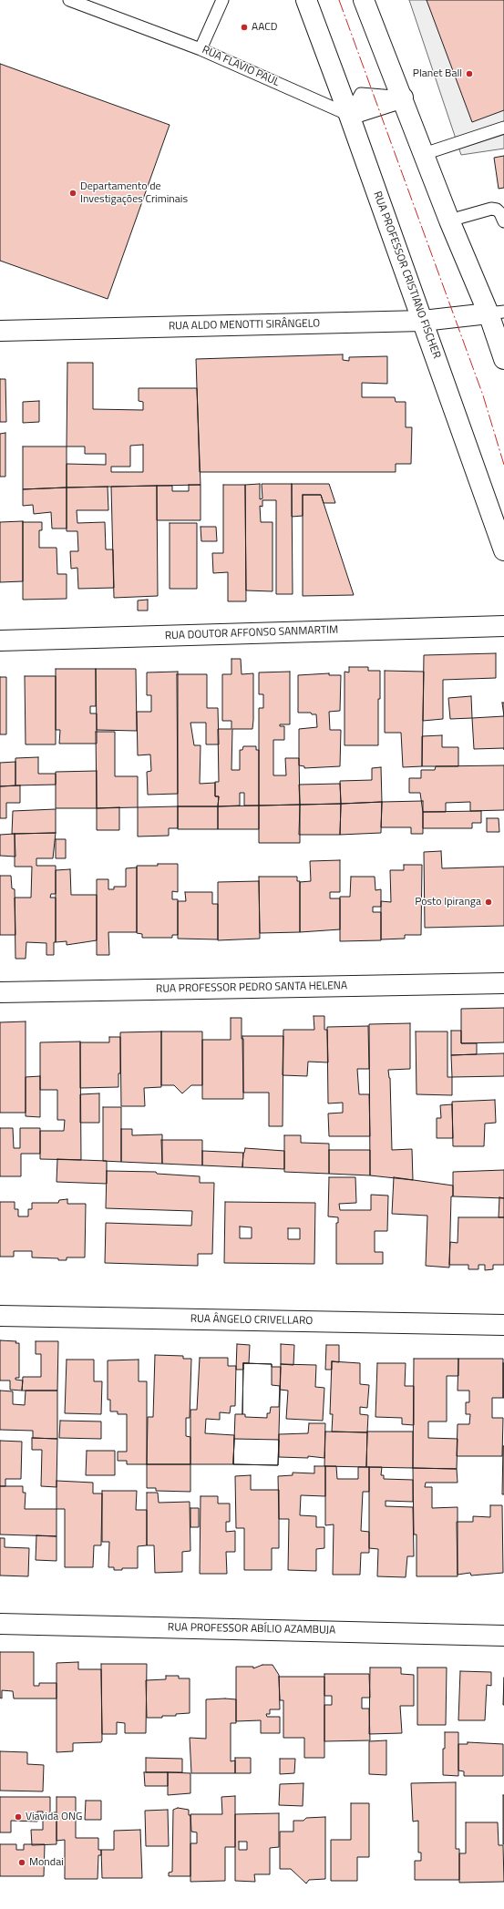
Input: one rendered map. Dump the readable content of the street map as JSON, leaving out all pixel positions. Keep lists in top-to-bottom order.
{
  "streets": {
    "street": [
      "RUA PROFESSOR CRISTIANO FISCHER",
      "RUA ALDO MENOTTI SIRÂNGELO",
      "RUA DOUTOR AFFONSO SANMARTIM",
      "RUA PROFESSOR PEDRO SANTA HELENA",
      "RUA ÂNGELO CRIVELLARO",
      "RUA PROFESSOR ABÍLIO AZAMBUJA"
    ],
    "lane": ["RUA FLAVIO PAUL"]
  },
  "crossings": [
    ["RUA FLAVIO PAUL", "RUA PROFESSOR CRISTIANO FISCHER"],
    ["RUA PROFESSOR CRISTIANO FISCHER", "RUA ALDO MENOTTI SIRÂNGELO"]
  ],
  "places": [
    "AACD",
    "Planet Ball",
    "Departamento de Investigações Criminais",
    "Posto Ipiranga",
    "Viavida ONG",
    "Mondai"
  ]
}
